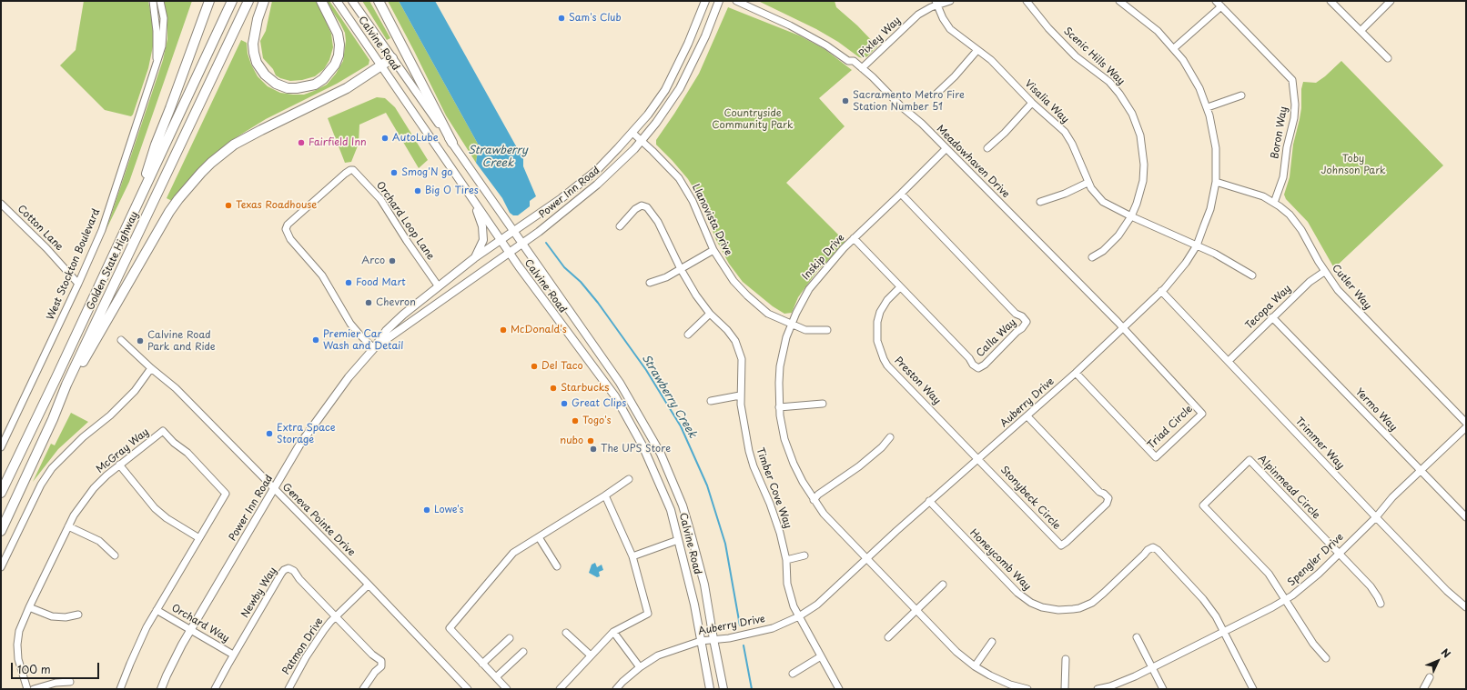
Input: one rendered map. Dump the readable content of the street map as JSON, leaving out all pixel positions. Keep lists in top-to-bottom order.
{
  "streets": {
    "highway": ["Golden State Highway"],
    "main road": ["Calvine Road", "Power Inn Road"],
    "street": [
      "Pixley Way",
      "Scenic Hills Way",
      "Visalia Way",
      "Boron Way",
      "Meadowhaven Drive",
      "Llanovista Drive",
      "Orchard Loop Lane",
      "Cotton Lane",
      "Inskip Drive",
      "West Stockton Boulevard",
      "Cutler Way",
      "Tecopa Way",
      "Calla Way",
      "Preston Way",
      "Auberry Drive",
      "Yermo Way",
      "Triad Circle",
      "Trimmer Way",
      "McGray Way",
      "Alpinmead Circle",
      "Timber Cove Way",
      "Stonybeck Circle",
      "Geneva Pointe Drive",
      "Honeycomb Way",
      "Spengler Drive",
      "Newby Way",
      "Orchard Way",
      "Patmon Drive"
    ]
  },
  "crossings": [
    ["Pixley Way", "Visalia Way"],
    ["Pixley Way", "Meadowhaven Drive"],
    ["Calvine Road", "Power Inn Road"],
    ["Calvine Road", "Auberry Drive"],
    ["Scenic Hills Way", "Visalia Way"],
    ["Visalia Way", "Auberry Drive"],
    ["Boron Way", "Cutler Way"],
    ["Meadowhaven Drive", "Inskip Drive"],
    ["Meadowhaven Drive", "Auberry Drive"],
    ["Meadowhaven Drive", "Triad Circle"],
    ["Power Inn Road", "Llanovista Drive"],
    ["Power Inn Road", "Orchard Loop Lane"],
    ["Power Inn Road", "Geneva Pointe Drive"],
    ["Power Inn Road", "Orchard Way"],
    ["Llanovista Drive", "Inskip Drive"],
    ["Cotton Lane", "West Stockton Boulevard"],
    ["Inskip Drive", "Calla Way"],
    ["Inskip Drive", "Auberry Drive"],
    ["Cutler Way", "Tecopa Way"],
    ["Cutler Way", "Auberry Drive"],
    ["Tecopa Way", "Yermo Way"],
    ["Tecopa Way", "Trimmer Way"],
    ["Calla Way", "Preston Way"],
    ["Preston Way", "Auberry Drive"],
    ["Preston Way", "Stonybeck Circle"],
    ["Auberry Drive", "Triad Circle"],
    ["Auberry Drive", "Trimmer Way"],
    ["Auberry Drive", "Timber Cove Way"],
    ["Auberry Drive", "Stonybeck Circle"],
    ["Auberry Drive", "Honeycomb Way"],
    ["Yermo Way", "Spengler Drive"],
    ["Trimmer Way", "Spengler Drive"],
    ["McGray Way", "Orchard Way"],
    ["Alpinmead Circle", "Spengler Drive"],
    ["Geneva Pointe Drive", "Patmon Drive"],
    ["Honeycomb Way", "Spengler Drive"],
    ["Newby Way", "Orchard Way"],
    ["Newby Way", "Patmon Drive"]
  ],
  "water": ["Strawberry Creek"],
  "parks": ["Countryside Community Park", "Toby Johnson Park"],
  "places": [
    "Sam's Club",
    "Sacramento Metro Fire Station Number 51",
    "AutoLube",
    "Fairfield Inn",
    "Smog'N go",
    "Big O Tires",
    "Texas Roadhouse",
    "Arco",
    "Food Mart",
    "Chevron",
    "McDonald's",
    "Premier Car Wash and Detail",
    "Calvine Road Park and Ride",
    "Del Taco",
    "Starbucks",
    "Great Clips",
    "Togo's",
    "Extra Space Storage",
    "nubo",
    "The UPS Store",
    "Lowe's"
  ],
  "scale_bar": "100 m",
  "north": "top right"
}
